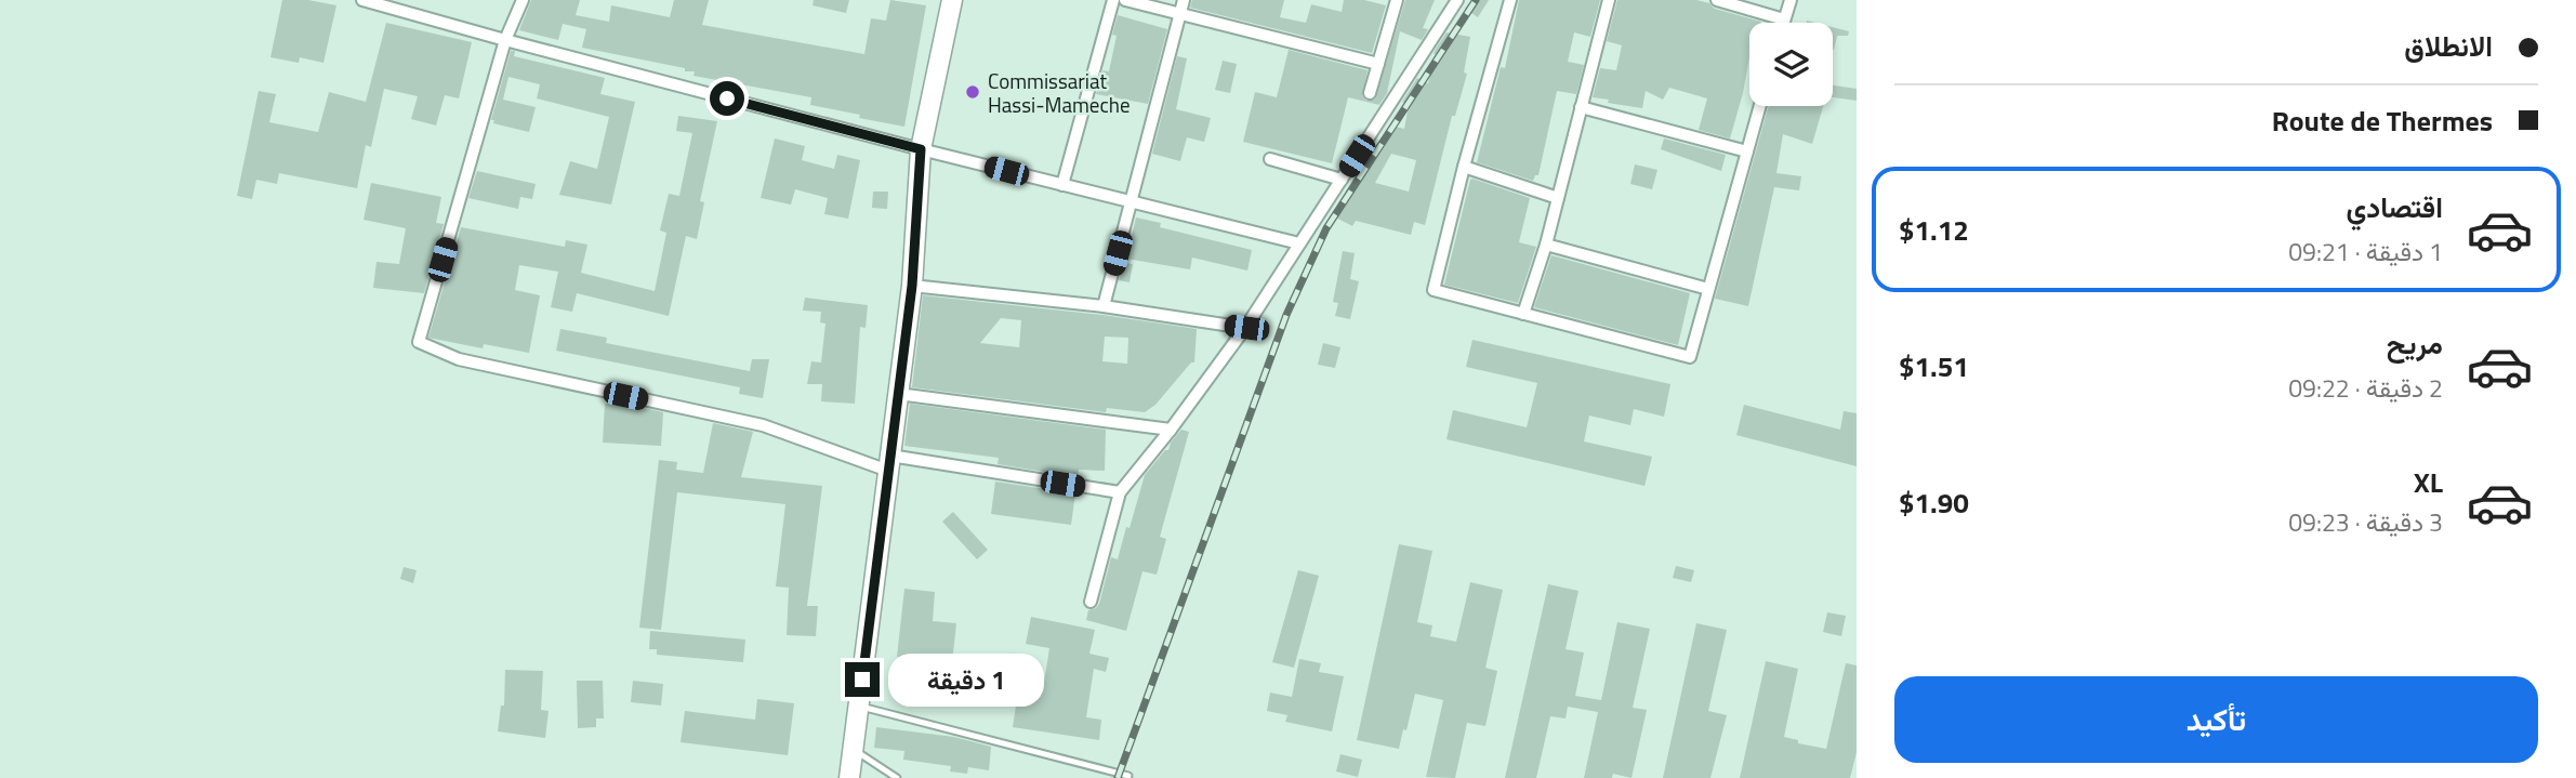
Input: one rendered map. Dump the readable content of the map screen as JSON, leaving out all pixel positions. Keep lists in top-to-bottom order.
{
  "places": ["Commissariat Hassi-Mameche"],
  "page": {
    "banner": ["الانطلاق", "Route de Thermes"],
    "list": [
      {
        "name": "اقتصادي",
        "note": "1 دقيقة · 09:21",
        "value": "$1.12"
      },
      {
        "name": "مريح",
        "note": "2 دقيقة · 09:22",
        "value": "$1.51"
      },
      {
        "name": "XL",
        "note": "3 دقيقة · 09:23",
        "value": "$1.90"
      }
    ],
    "bubble": "1 دقيقة",
    "buttons": "تأكيد"
  }
}
